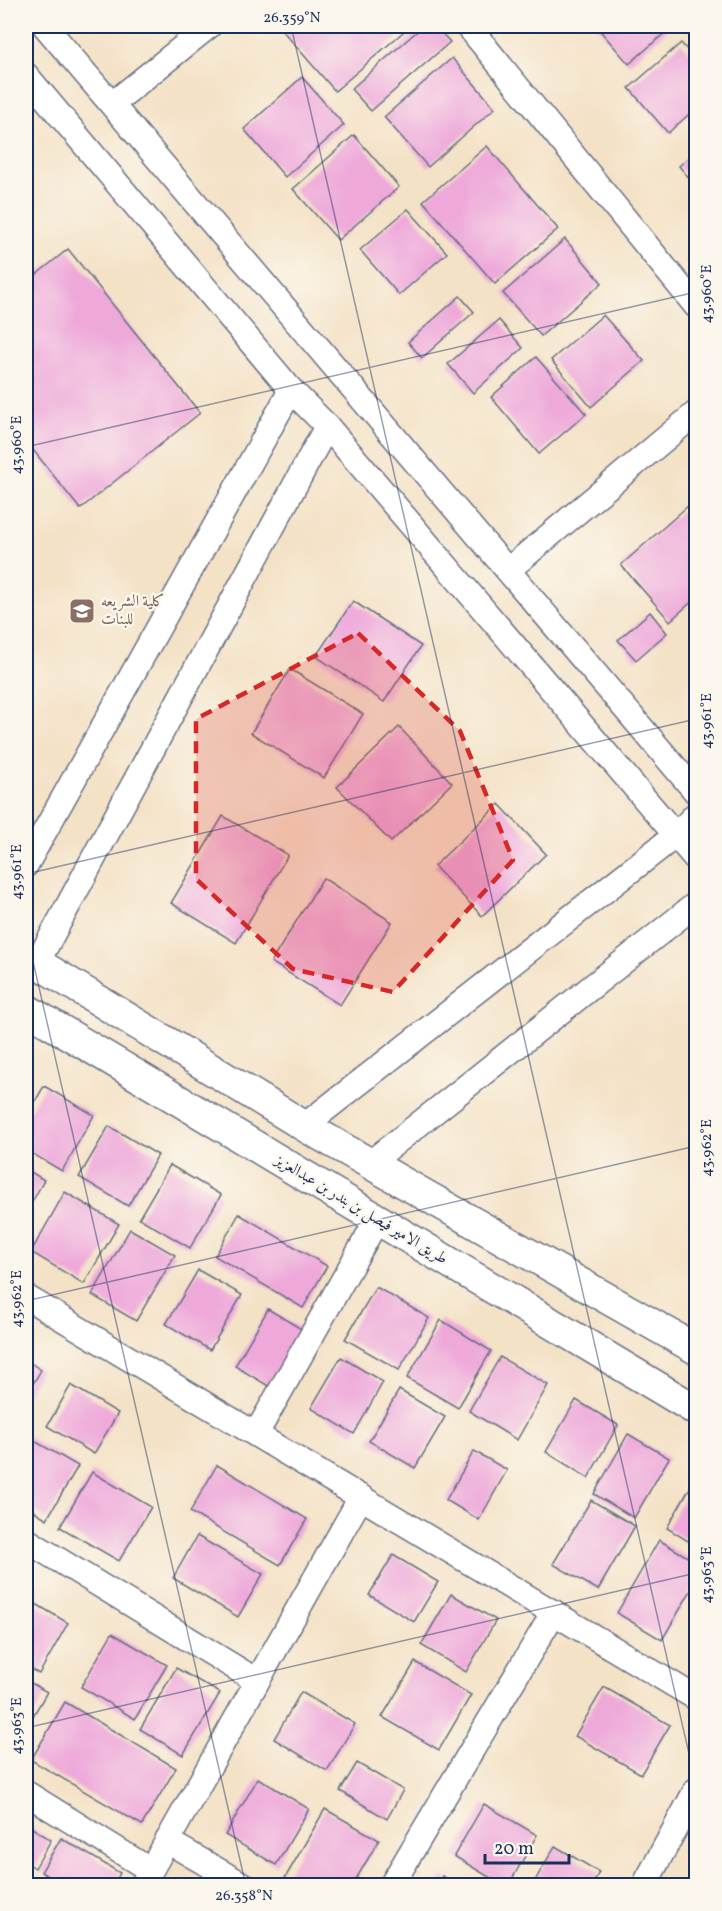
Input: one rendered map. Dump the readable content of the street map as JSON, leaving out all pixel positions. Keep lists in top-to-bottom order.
{
  "streets": {
    "street": ["طريق الامير فيصل بن بندر بن عبدالعزيز"]
  },
  "places": {
    "school or university": ["كلية الشريعه للبنات"]
  },
  "scale_bar": "20 m",
  "coordinates": [
    "26.359°N",
    "43.960°E",
    "43.961°E",
    "43.962°E",
    "43.963°E",
    "26.358°N"
  ]
}
